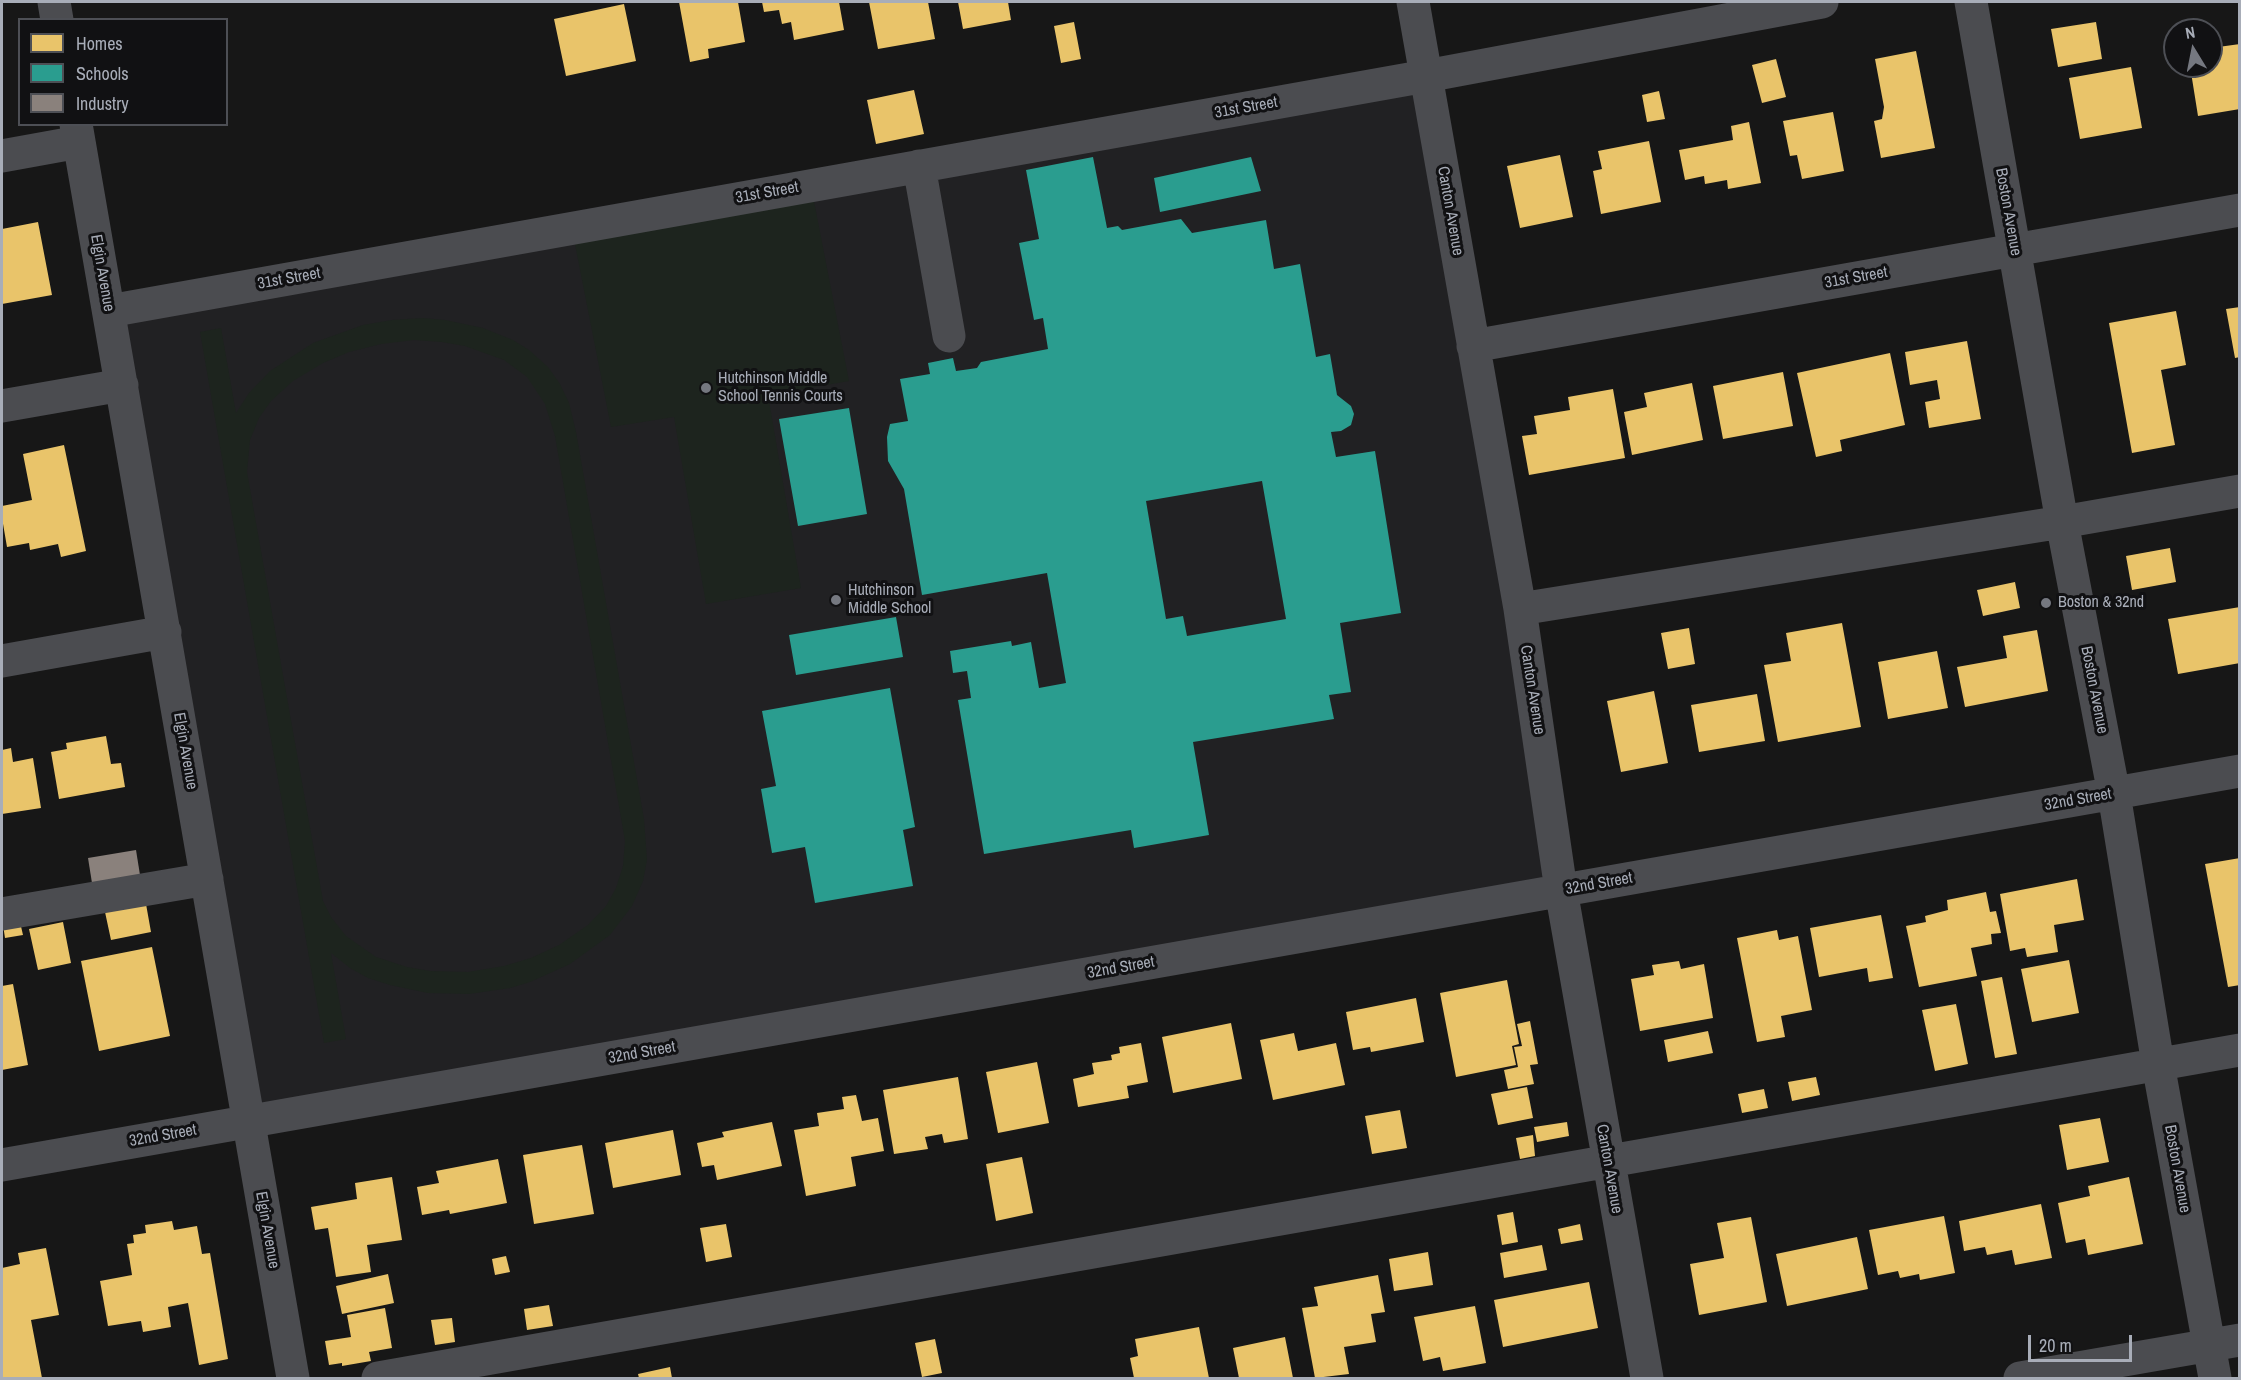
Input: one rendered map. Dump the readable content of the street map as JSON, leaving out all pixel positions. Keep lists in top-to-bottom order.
{
  "streets": {
    "street": [
      "31st Street",
      "Canton Avenue",
      "Boston Avenue",
      "Elgin Avenue",
      "32nd Street"
    ]
  },
  "crossings": [
    ["31st Street", "Canton Avenue"],
    ["31st Street", "Boston Avenue"],
    ["31st Street", "Elgin Avenue"],
    ["Canton Avenue", "32nd Street"],
    ["Boston Avenue", "32nd Street"],
    ["Elgin Avenue", "32nd Street"]
  ],
  "places": ["Hutchinson Middle School Tennis Courts", "Hutchinson Middle School", "Boston & 32nd"],
  "legend": ["Homes", "Schools", "Industry"],
  "scale_bar": "20 m",
  "north": "top"
}
